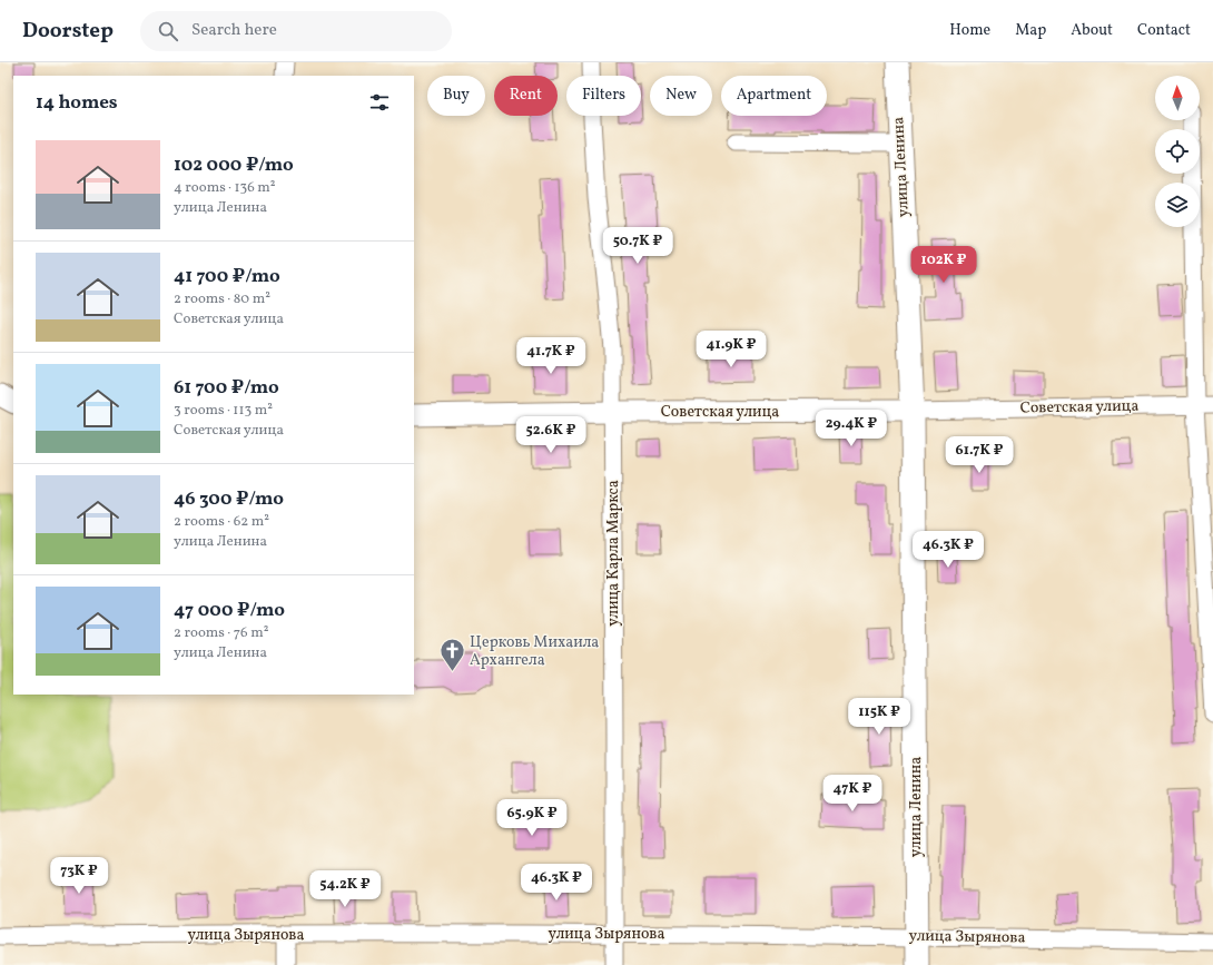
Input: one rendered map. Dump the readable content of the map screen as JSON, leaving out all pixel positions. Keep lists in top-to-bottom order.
{
  "streets": {
    "main road": ["улица Ленина"],
    "street": ["Советская улица", "улица Карла Маркса", "улица Зырянова"]
  },
  "crossings": [
    ["улица Ленина", "Советская улица"],
    ["улица Ленина", "улица Зырянова"],
    ["Советская улица", "улица Карла Маркса"],
    ["улица Карла Маркса", "улица Зырянова"]
  ],
  "places": {
    "church": ["Церковь Михаила Архангела"]
  },
  "north": "top",
  "page": {
    "header": "Doorstep",
    "search": "Search here",
    "nav": [
      "Home",
      "Map",
      "About",
      "Contact"
    ],
    "chip": [
      "Buy",
      "Rent",
      "Filters",
      "New",
      "Apartment"
    ],
    "heading": "14 homes",
    "list": [
      {
        "name": "102 000 ₽/mo",
        "note": "4 rooms · 136 m² · улица Ленина"
      },
      {
        "name": "41 700 ₽/mo",
        "note": "2 rooms · 80 m² · Советская улица"
      },
      {
        "name": "61 700 ₽/mo",
        "note": "3 rooms · 113 m² · Советская улица"
      },
      {
        "name": "46 300 ₽/mo",
        "note": "2 rooms · 62 m² · улица Ленина"
      },
      {
        "name": "47 000 ₽/mo",
        "note": "2 rooms · 76 m² · улица Ленина"
      }
    ],
    "price": [
      "50.7K ₽",
      "102K ₽",
      "41.9K ₽",
      "41.7K ₽",
      "29.4K ₽",
      "52.6K ₽",
      "61.7K ₽",
      "46.3K ₽",
      "115K ₽",
      "47K ₽",
      "65.9K ₽",
      "73K ₽",
      "46.3K ₽",
      "54.2K ₽"
    ]
  }
}
